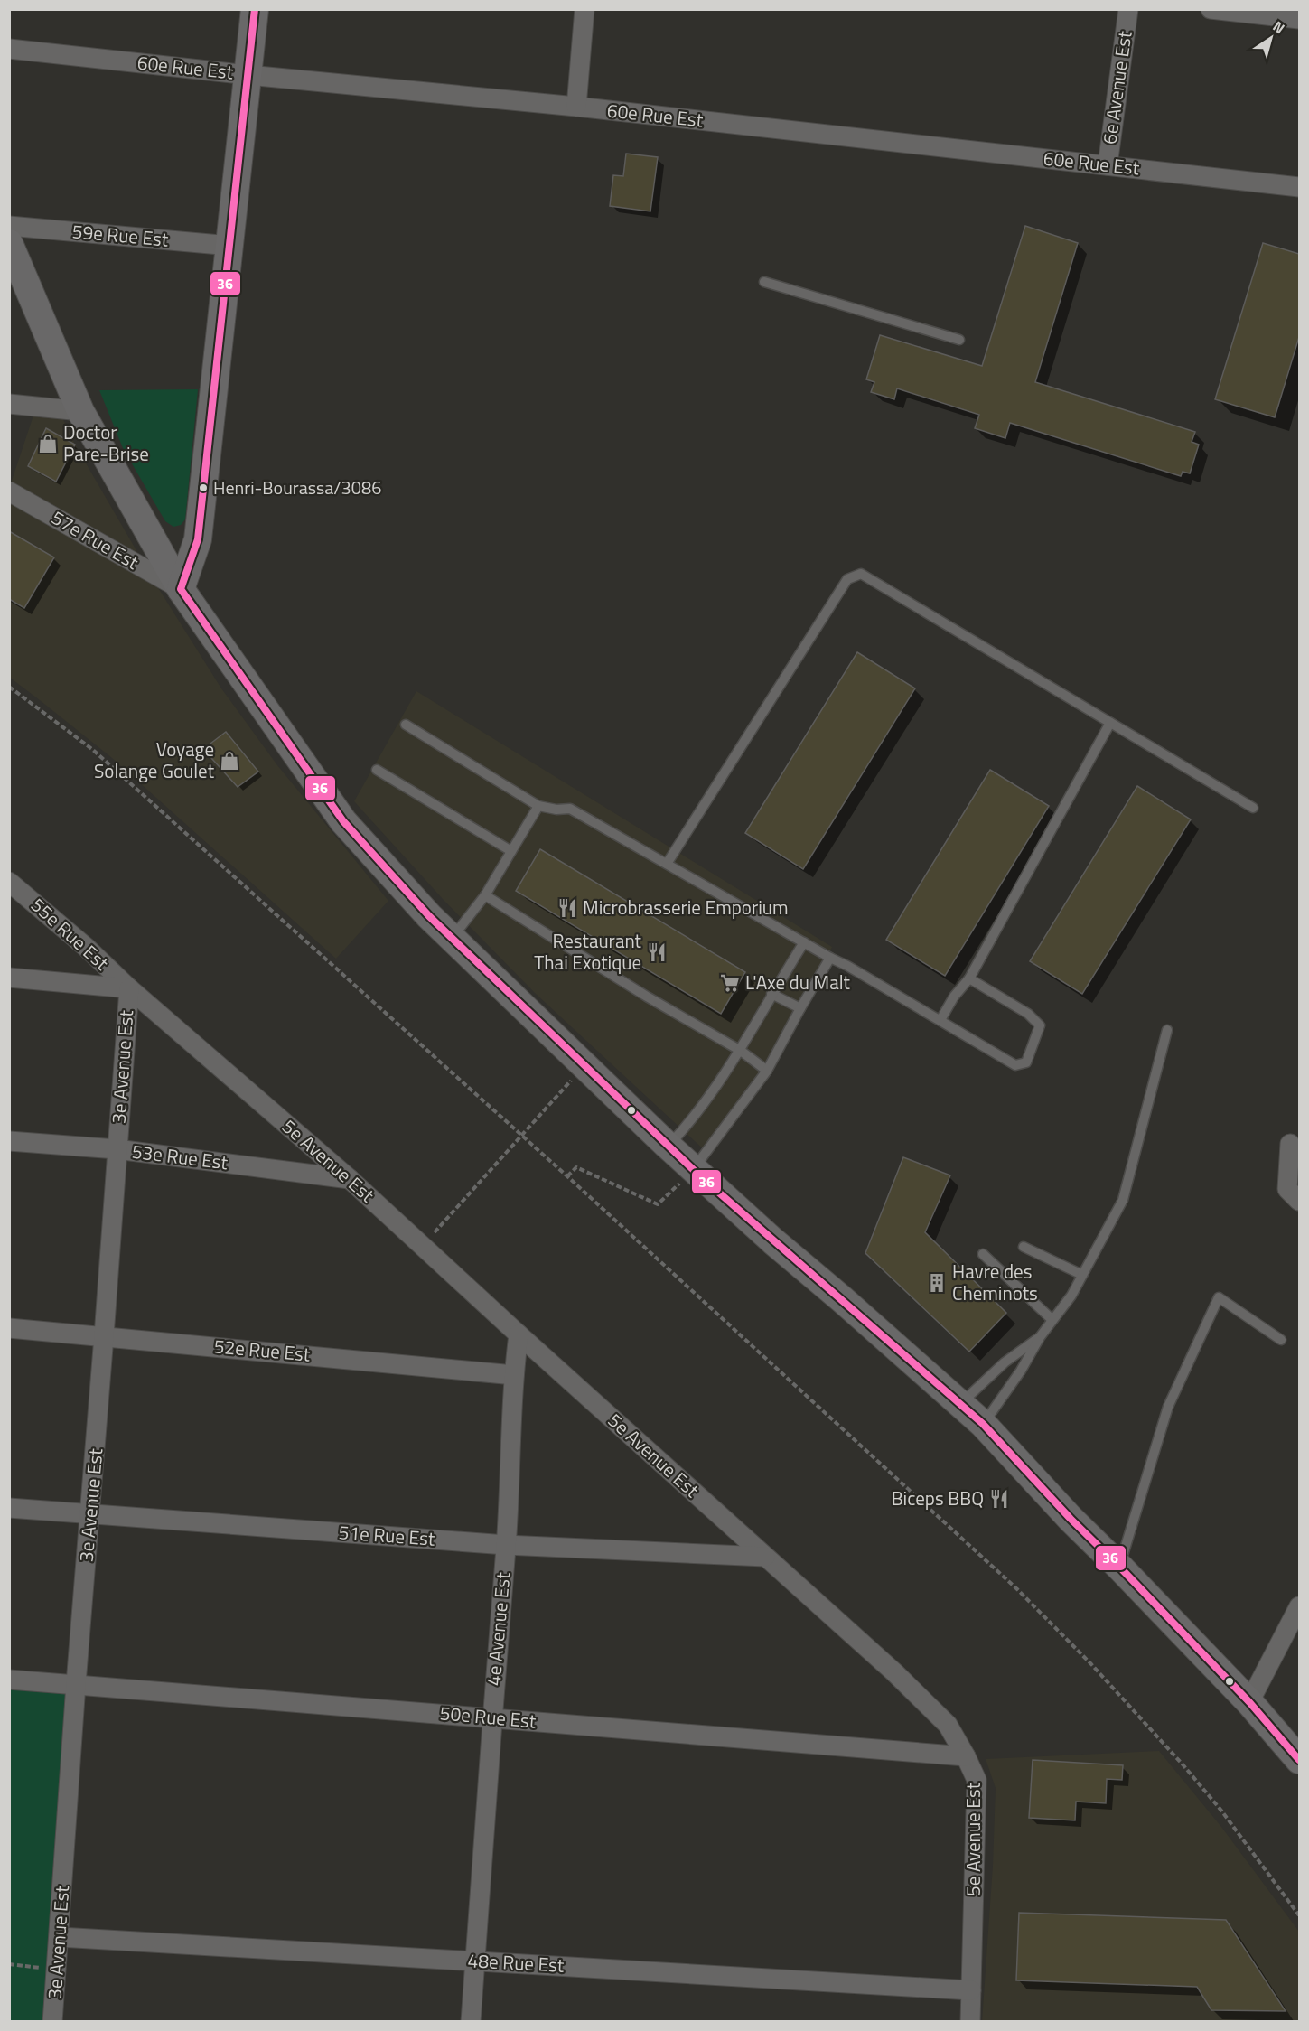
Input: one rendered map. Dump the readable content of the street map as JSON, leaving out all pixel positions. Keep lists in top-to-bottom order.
{
  "streets": {
    "street": [
      "60e Rue Est",
      "6e Avenue Est",
      "59e Rue Est",
      "57e Rue Est",
      "55e Rue Est",
      "3e Avenue Est",
      "53e Rue Est",
      "5e Avenue Est",
      "52e Rue Est",
      "51e Rue Est",
      "4e Avenue Est",
      "50e Rue Est",
      "48e Rue Est"
    ]
  },
  "crossings": [
    ["60e Rue Est", "6e Avenue Est"],
    ["55e Rue Est", "3e Avenue Est"],
    ["55e Rue Est", "5e Avenue Est"],
    ["3e Avenue Est", "53e Rue Est"],
    ["3e Avenue Est", "5e Avenue Est"],
    ["3e Avenue Est", "52e Rue Est"],
    ["3e Avenue Est", "51e Rue Est"],
    ["3e Avenue Est", "50e Rue Est"],
    ["3e Avenue Est", "48e Rue Est"],
    ["53e Rue Est", "5e Avenue Est"],
    ["5e Avenue Est", "51e Rue Est"],
    ["5e Avenue Est", "4e Avenue Est"],
    ["5e Avenue Est", "50e Rue Est"],
    ["5e Avenue Est", "48e Rue Est"],
    ["52e Rue Est", "4e Avenue Est"],
    ["51e Rue Est", "4e Avenue Est"],
    ["4e Avenue Est", "50e Rue Est"],
    ["4e Avenue Est", "48e Rue Est"]
  ],
  "places": {
    "shop": ["Doctor Pare-Brise", "Voyage Solange Goulet"],
    "other": ["Henri-Bourassa/3086"],
    "restaurant": ["Microbrasserie Emporium", "Restaurant Thai Exotique", "Biceps BBQ"],
    "supermarket": ["L'Axe du Malt"],
    "building": ["Havre des Cheminots"]
  },
  "lines": ["transit line 36"],
  "north": "top right"
}
